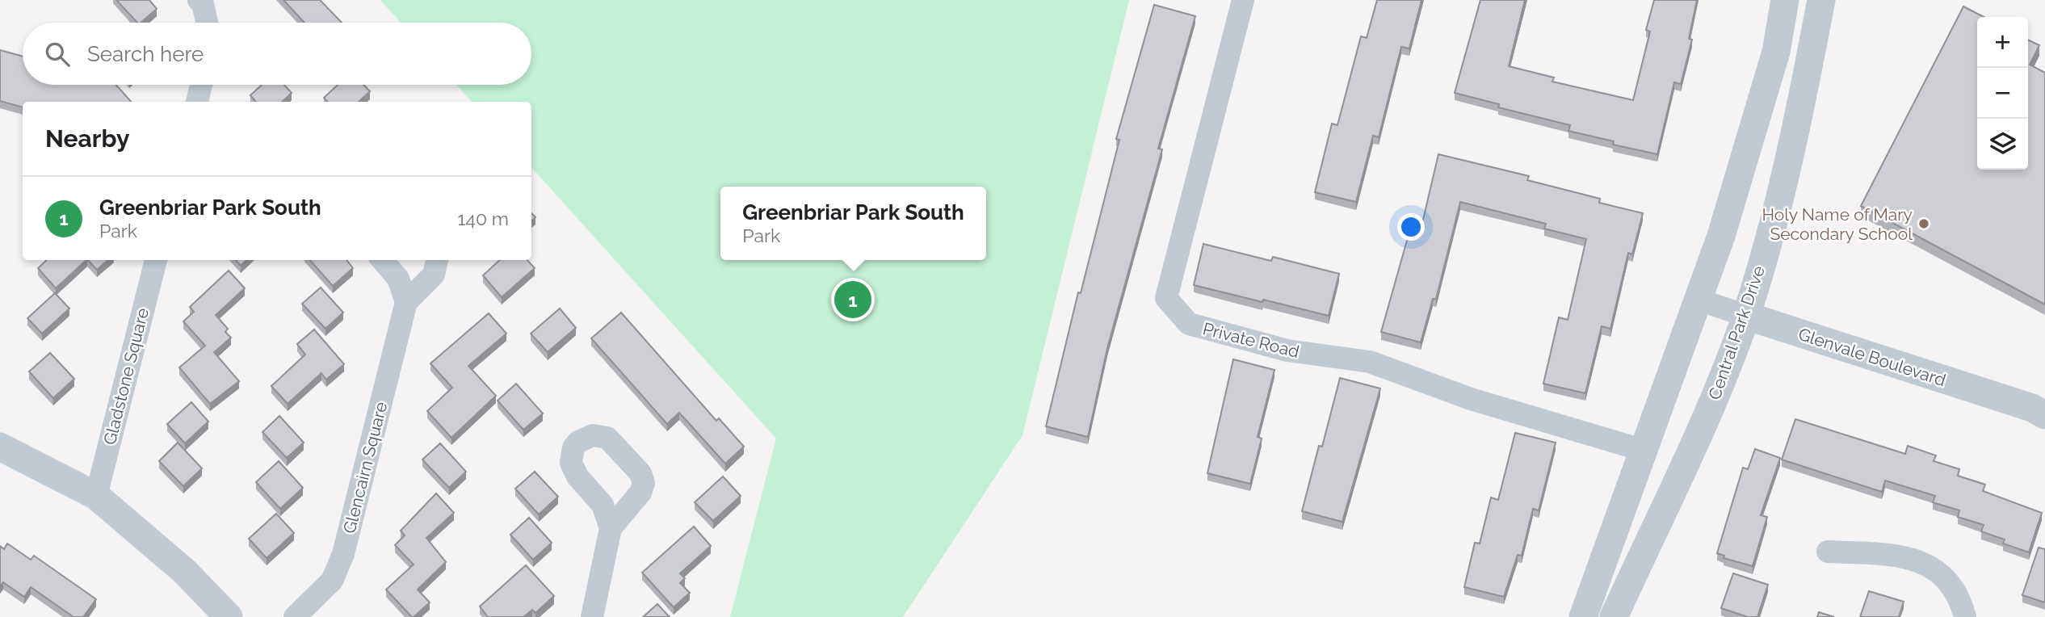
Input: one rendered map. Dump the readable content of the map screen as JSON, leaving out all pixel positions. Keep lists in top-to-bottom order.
{
  "streets": {
    "street": [
      "Central Park Drive",
      "Private Road",
      "Glenvale Boulevard",
      "Gladstone Square",
      "Glencairn Square"
    ]
  },
  "crossings": [
    ["Central Park Drive", "Glenvale Boulevard"]
  ],
  "places": ["Holy Name of Mary Secondary School"],
  "page": {
    "map_buttons": ["+", "−"],
    "search": "Search here",
    "heading": "Nearby",
    "list": [
      {
        "mark": "1",
        "name": "Greenbriar Park South",
        "note": "Park",
        "value": "140 m"
      }
    ],
    "popup": ["Greenbriar Park South", "Park"],
    "pins": "1"
  }
}
